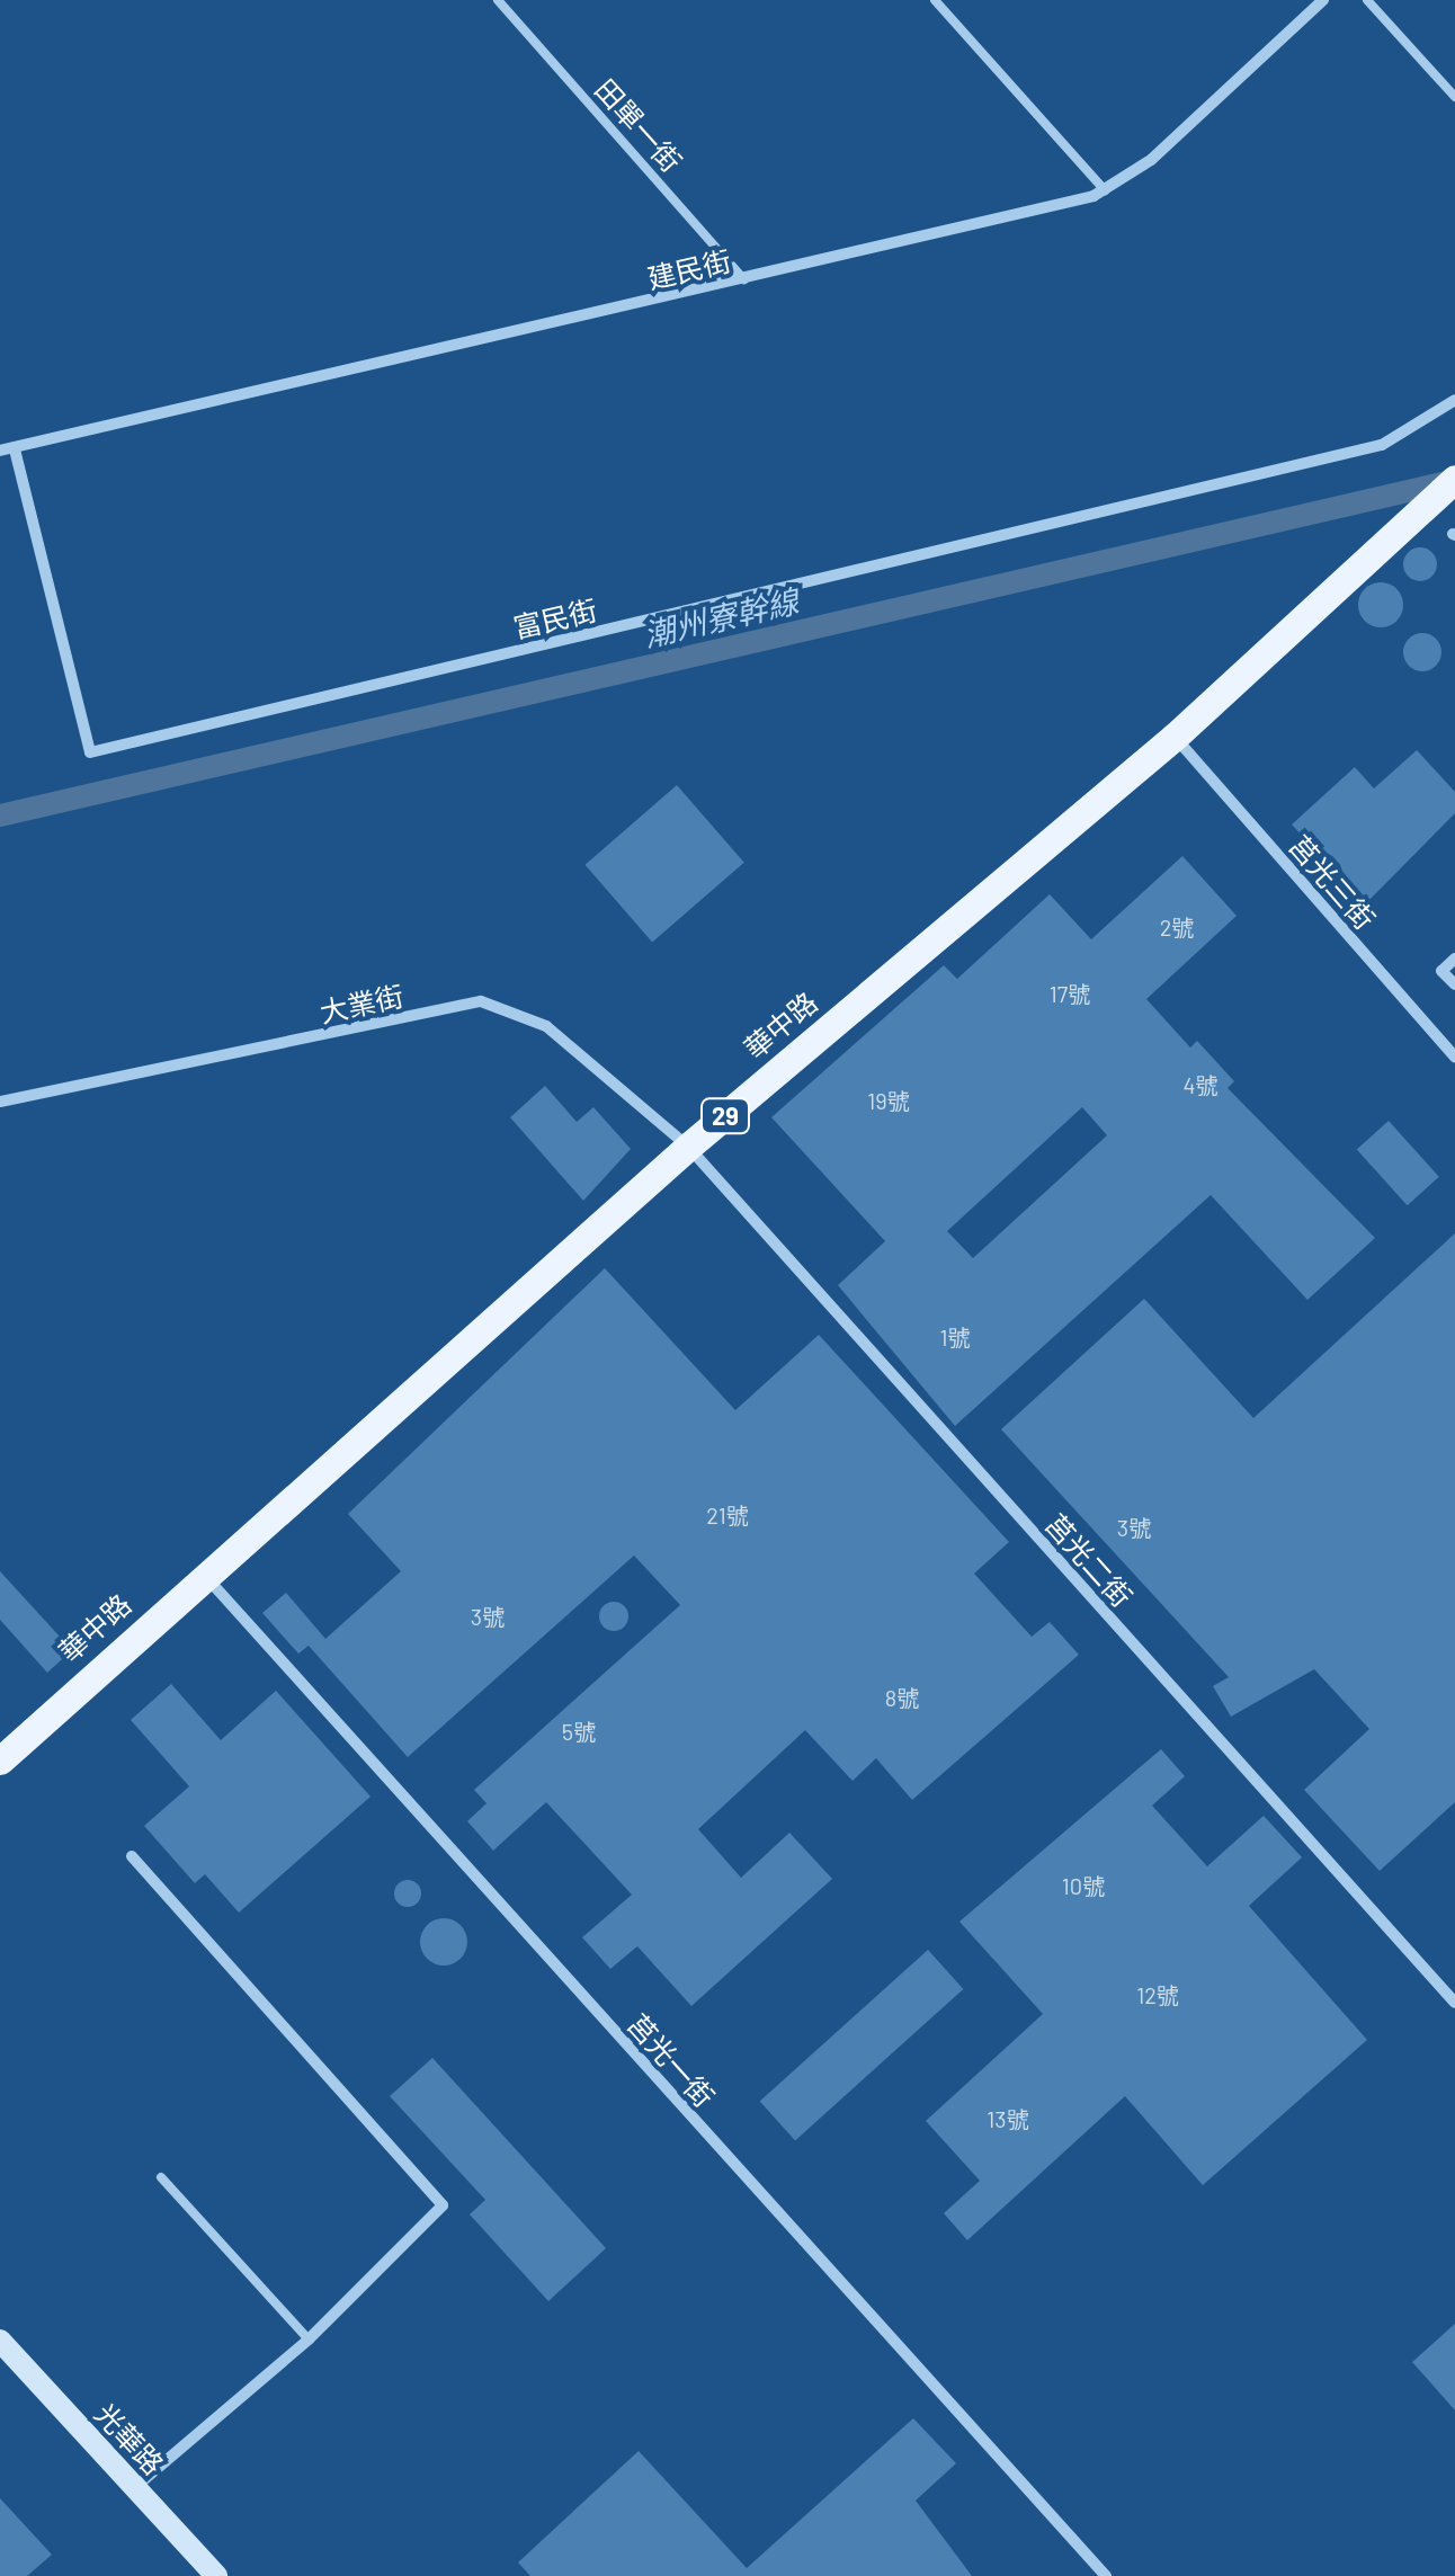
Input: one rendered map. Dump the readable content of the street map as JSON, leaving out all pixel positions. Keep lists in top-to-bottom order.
{
  "streets": {
    "main road": ["華中路", "29"],
    "street": [
      "建民街",
      "富民街",
      "莒光三街",
      "大業街",
      "莒光二街",
      "莒光一街",
      "光華路"
    ],
    "lane": ["田單一街"]
  },
  "crossings": [
    ["田單一街", "建民街"],
    ["建民街", "富民街"],
    ["莒光三街", "華中路"],
    ["大業街", "華中路"],
    ["大業街", "莒光二街"],
    ["華中路", "莒光二街"],
    ["華中路", "莒光一街"]
  ],
  "water": ["潮州寮幹線"],
  "house_numbers": [
    "2號",
    "17號",
    "4號",
    "19號",
    "1號",
    "21號",
    "3號",
    "3號",
    "8號",
    "5號",
    "10號",
    "12號",
    "13號"
  ]
}
